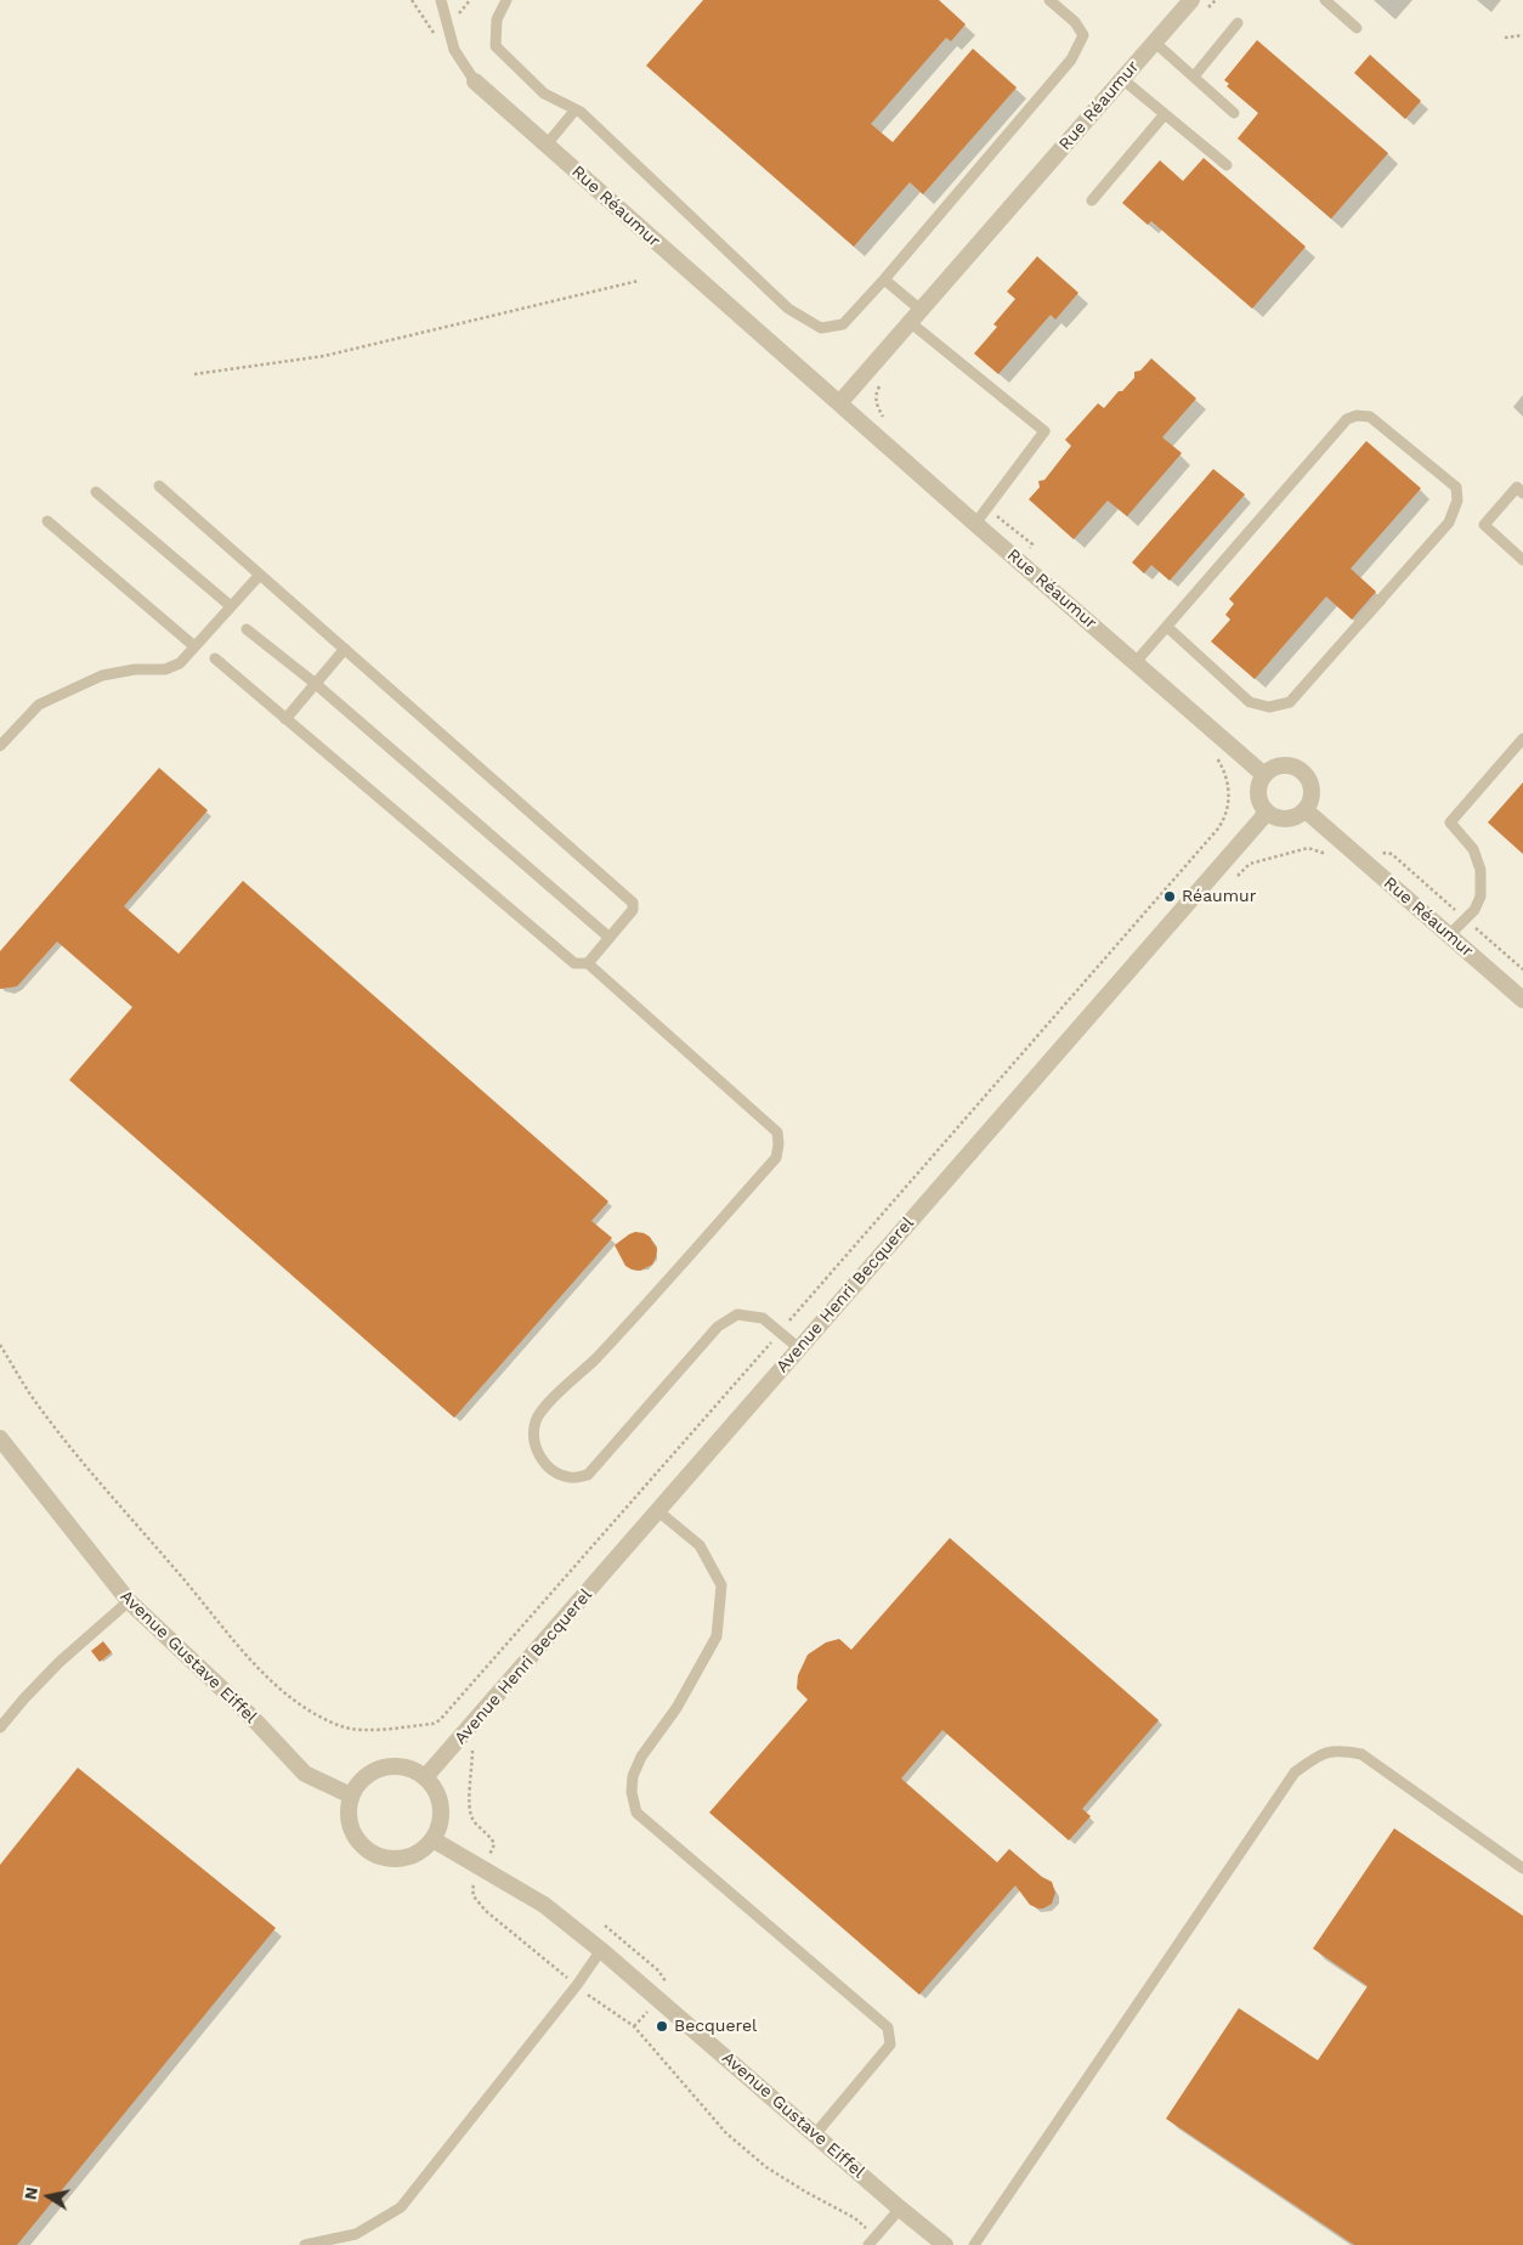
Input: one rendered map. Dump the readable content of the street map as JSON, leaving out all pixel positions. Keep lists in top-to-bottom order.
{
  "streets": {
    "street": ["Rue Réaumur", "Avenue Henri Becquerel", "Avenue Gustave Eiffel"]
  },
  "crossings": [
    ["Rue Réaumur", "Avenue Henri Becquerel"],
    ["Avenue Henri Becquerel", "Avenue Gustave Eiffel"]
  ],
  "places": ["Réaumur", "Becquerel"],
  "north": "left"
}
